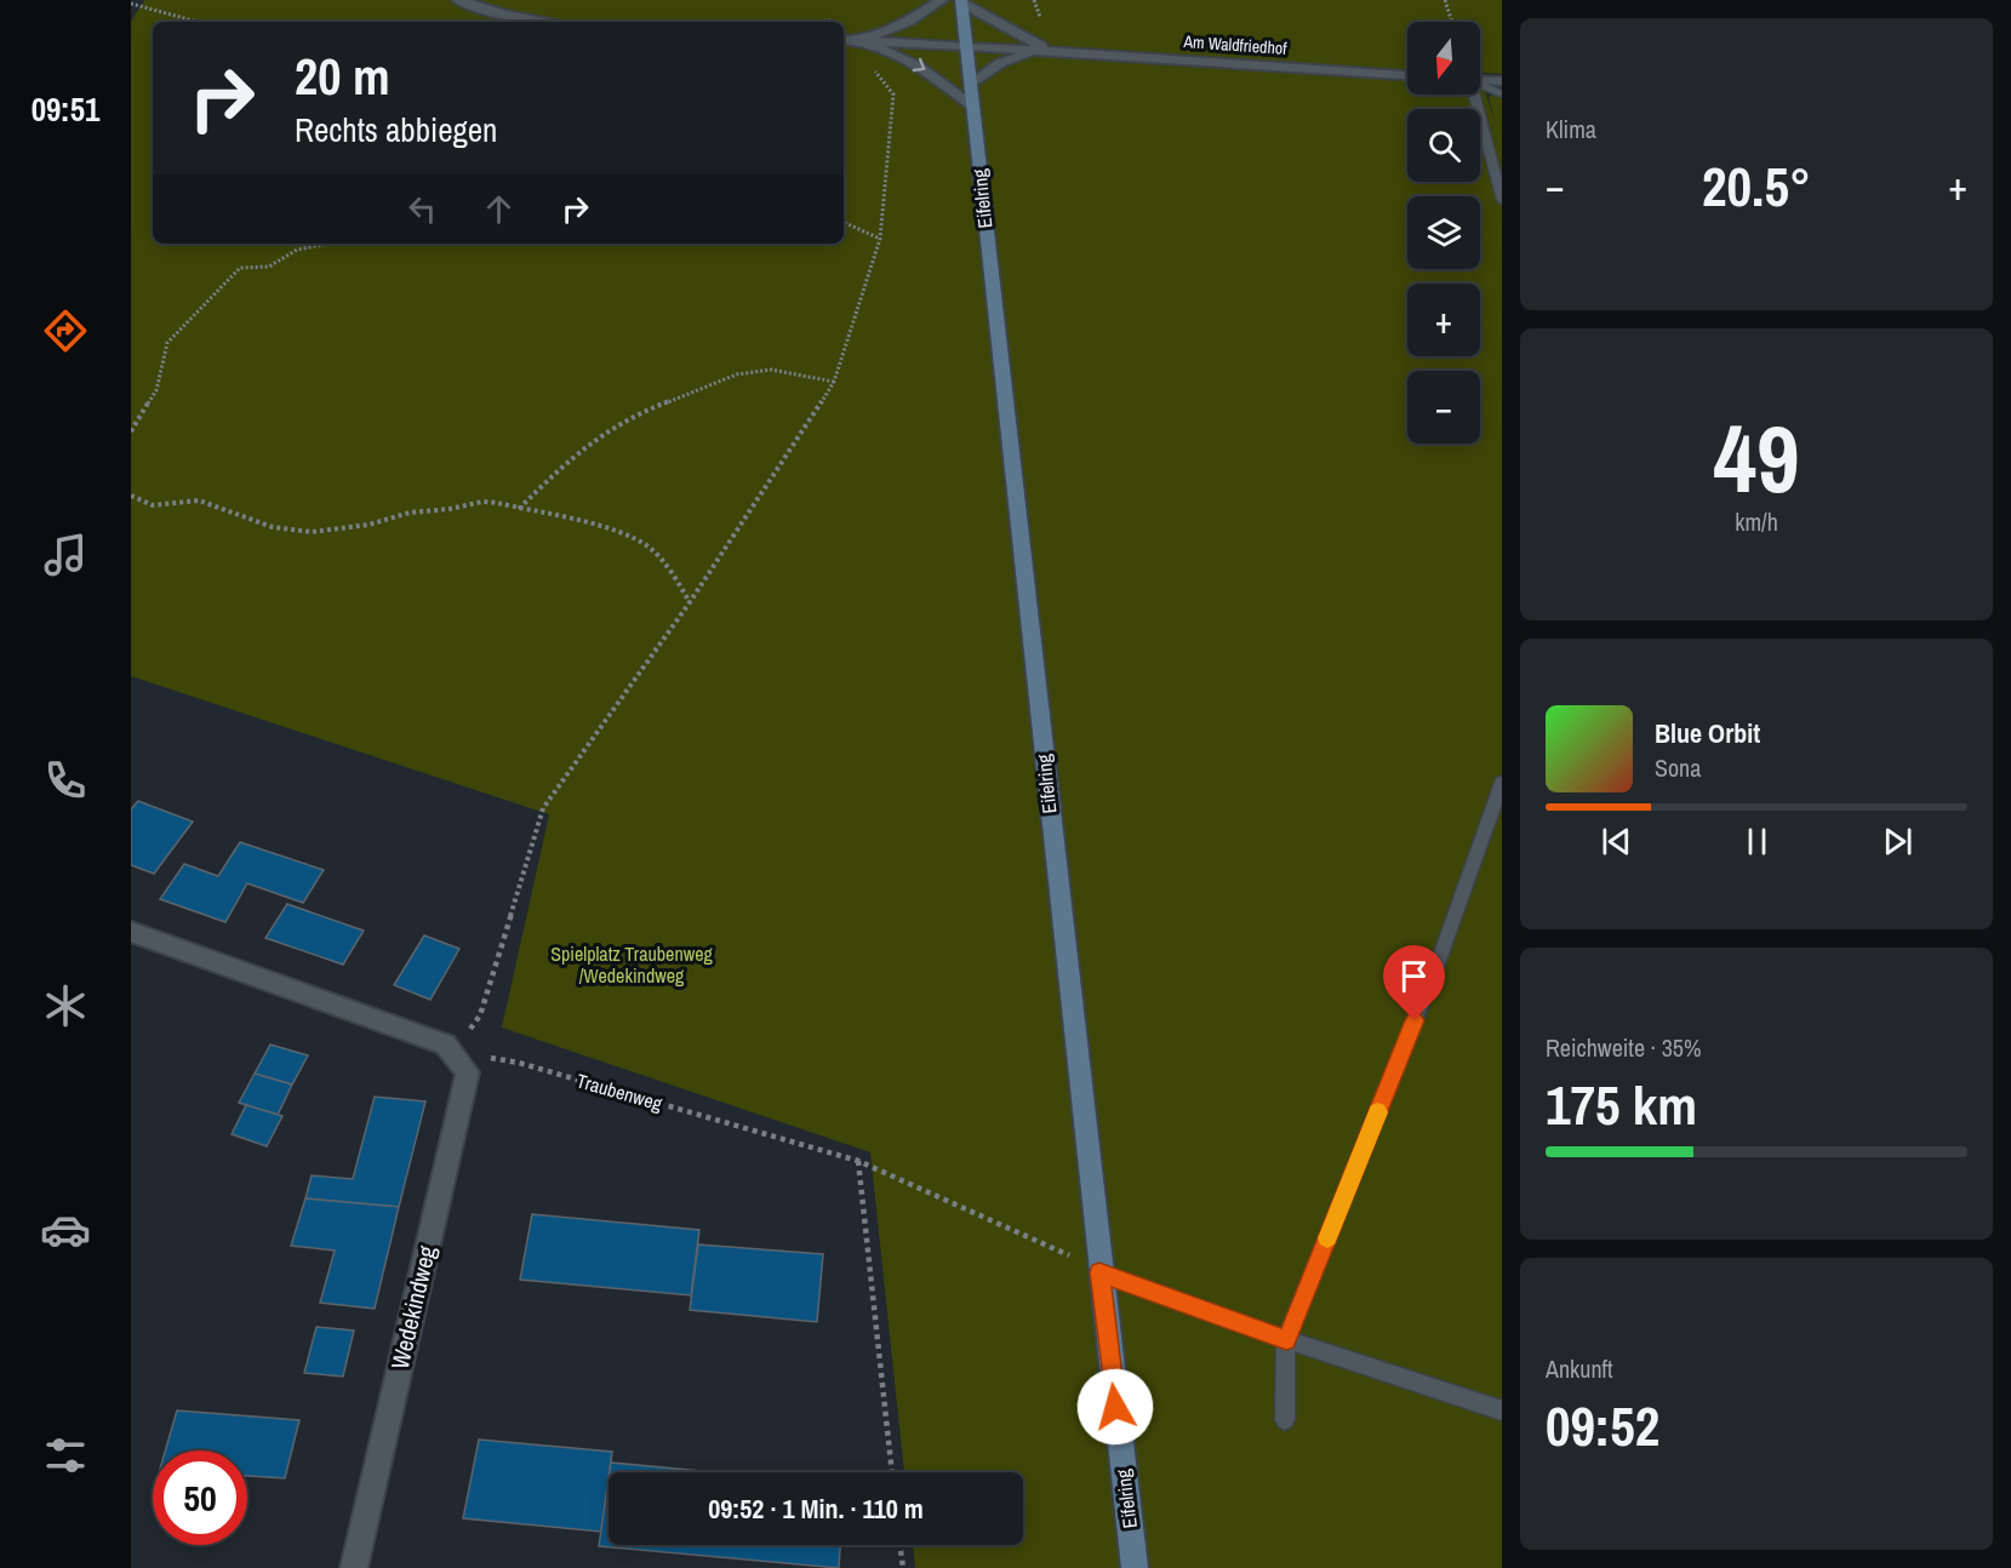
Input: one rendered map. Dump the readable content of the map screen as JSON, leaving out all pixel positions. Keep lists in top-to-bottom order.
{
  "streets": {
    "main road": ["Eifelring"],
    "street": ["Am Waldfriedhof", "Wedekindweg"],
    "path": ["Traubenweg"]
  },
  "crossings": [
    ["Am Waldfriedhof", "Eifelring"],
    ["Eifelring", "Traubenweg"],
    ["Traubenweg", "Wedekindweg"]
  ],
  "parks": ["Spielplatz Traubenweg /Wedekindweg"],
  "north": "bottom",
  "page": {
    "tabs": "09:51",
    "tile": [
      "Klima",
      ["49", "km/h"],
      ["Reichweite · 35%", "175 km"],
      ["Ankunft", "09:52"]
    ],
    "map_buttons": ["+", "−"],
    "turn": ["20 m", "Rechts abbiegen"],
    "heat": ["−", "20.5°", "+"],
    "song": ["Blue Orbit", "Sona"],
    "limit": "50",
    "trip": "09:52 · 1 Min. · 110 m"
  }
}
